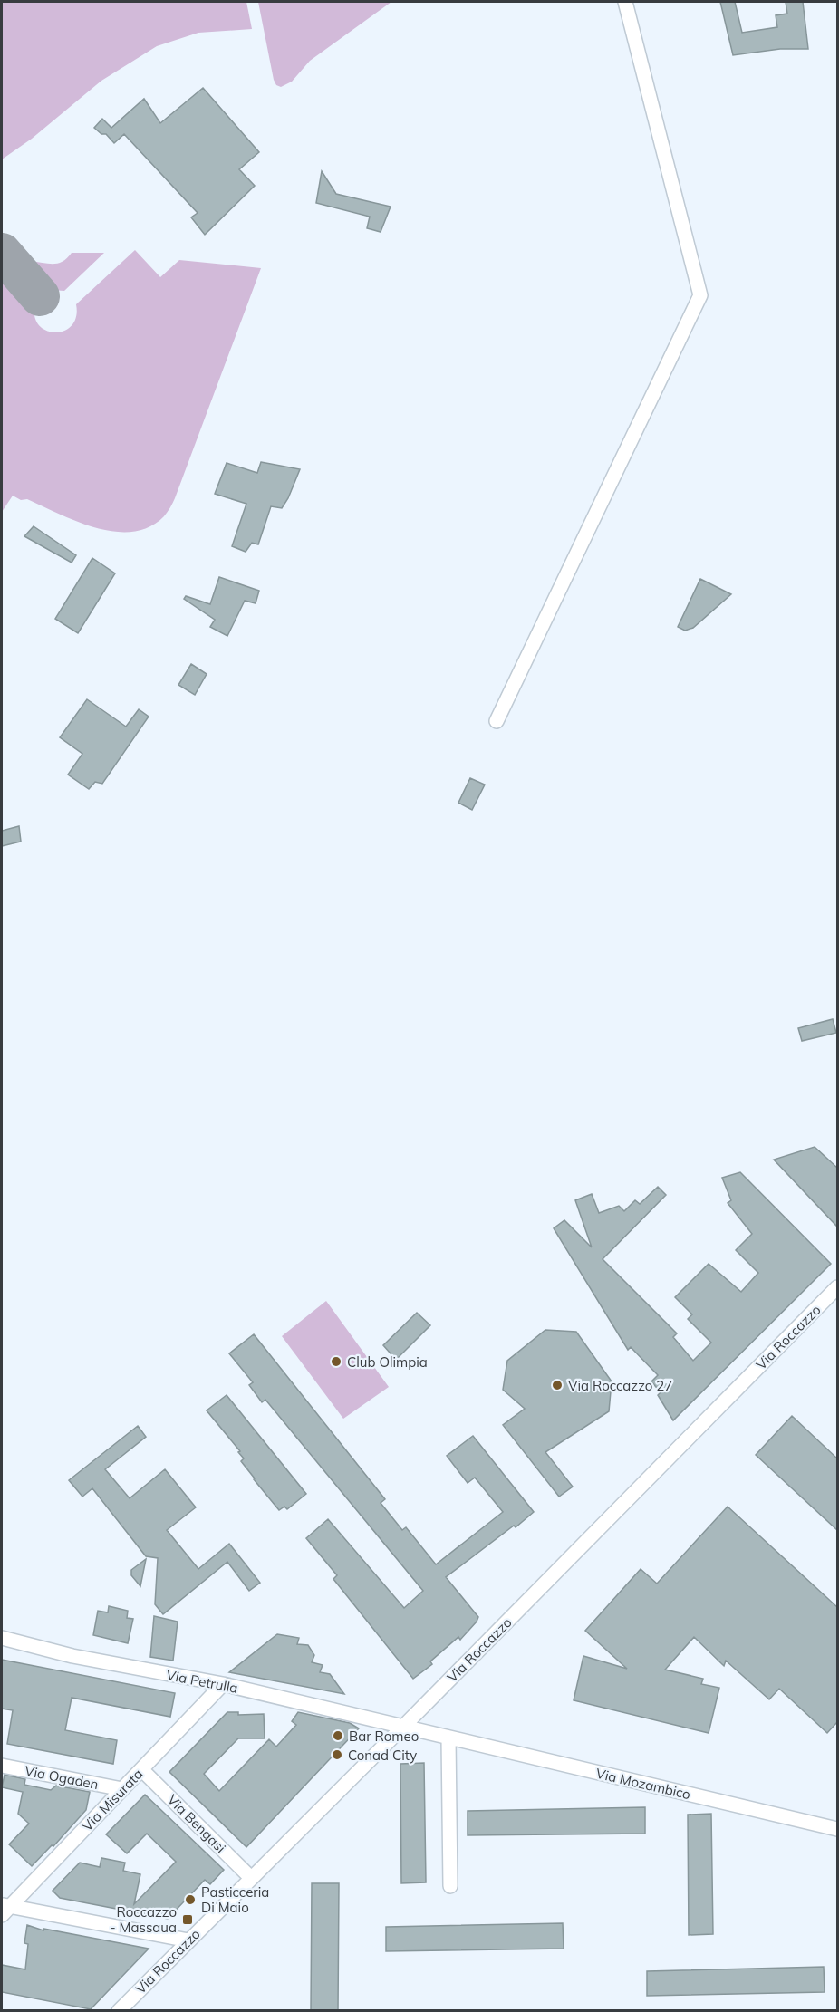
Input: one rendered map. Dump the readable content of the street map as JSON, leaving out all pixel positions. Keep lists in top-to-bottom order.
{
  "streets": {
    "street": [
      "Via Roccazzo",
      "Via Petrulla",
      "Via Ogaden",
      "Via Mozambico",
      "Via Misurata",
      "Via Bengasi"
    ]
  },
  "crossings": [
    ["Via Roccazzo", "Via Petrulla"],
    ["Via Roccazzo", "Via Mozambico"],
    ["Via Roccazzo", "Via Bengasi"],
    ["Via Petrulla", "Via Mozambico"],
    ["Via Petrulla", "Via Misurata"],
    ["Via Ogaden", "Via Misurata"],
    ["Via Misurata", "Via Bengasi"]
  ],
  "places": {
    "other": [
      "Club Olimpia",
      "Via Roccazzo 27",
      "Bar Romeo",
      "Conad City",
      "Pasticceria Di Maio"
    ],
    "transit": ["Roccazzo - Massaua"]
  }
}
